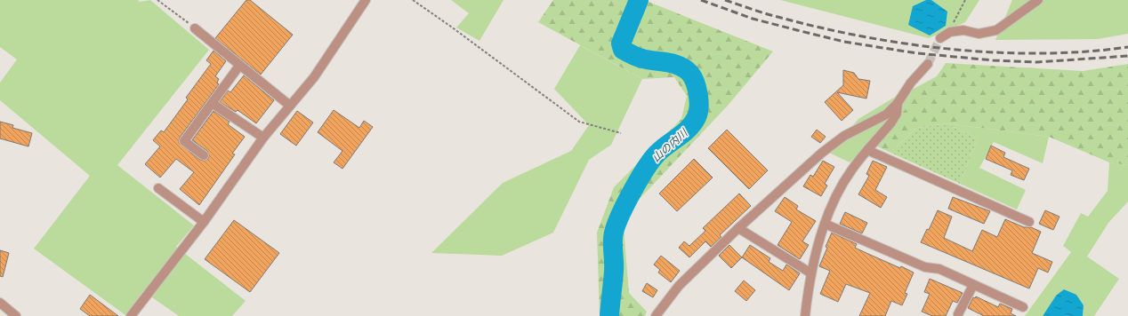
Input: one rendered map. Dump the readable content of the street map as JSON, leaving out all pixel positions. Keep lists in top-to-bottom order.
{
  "water": ["山の内川"]
}
